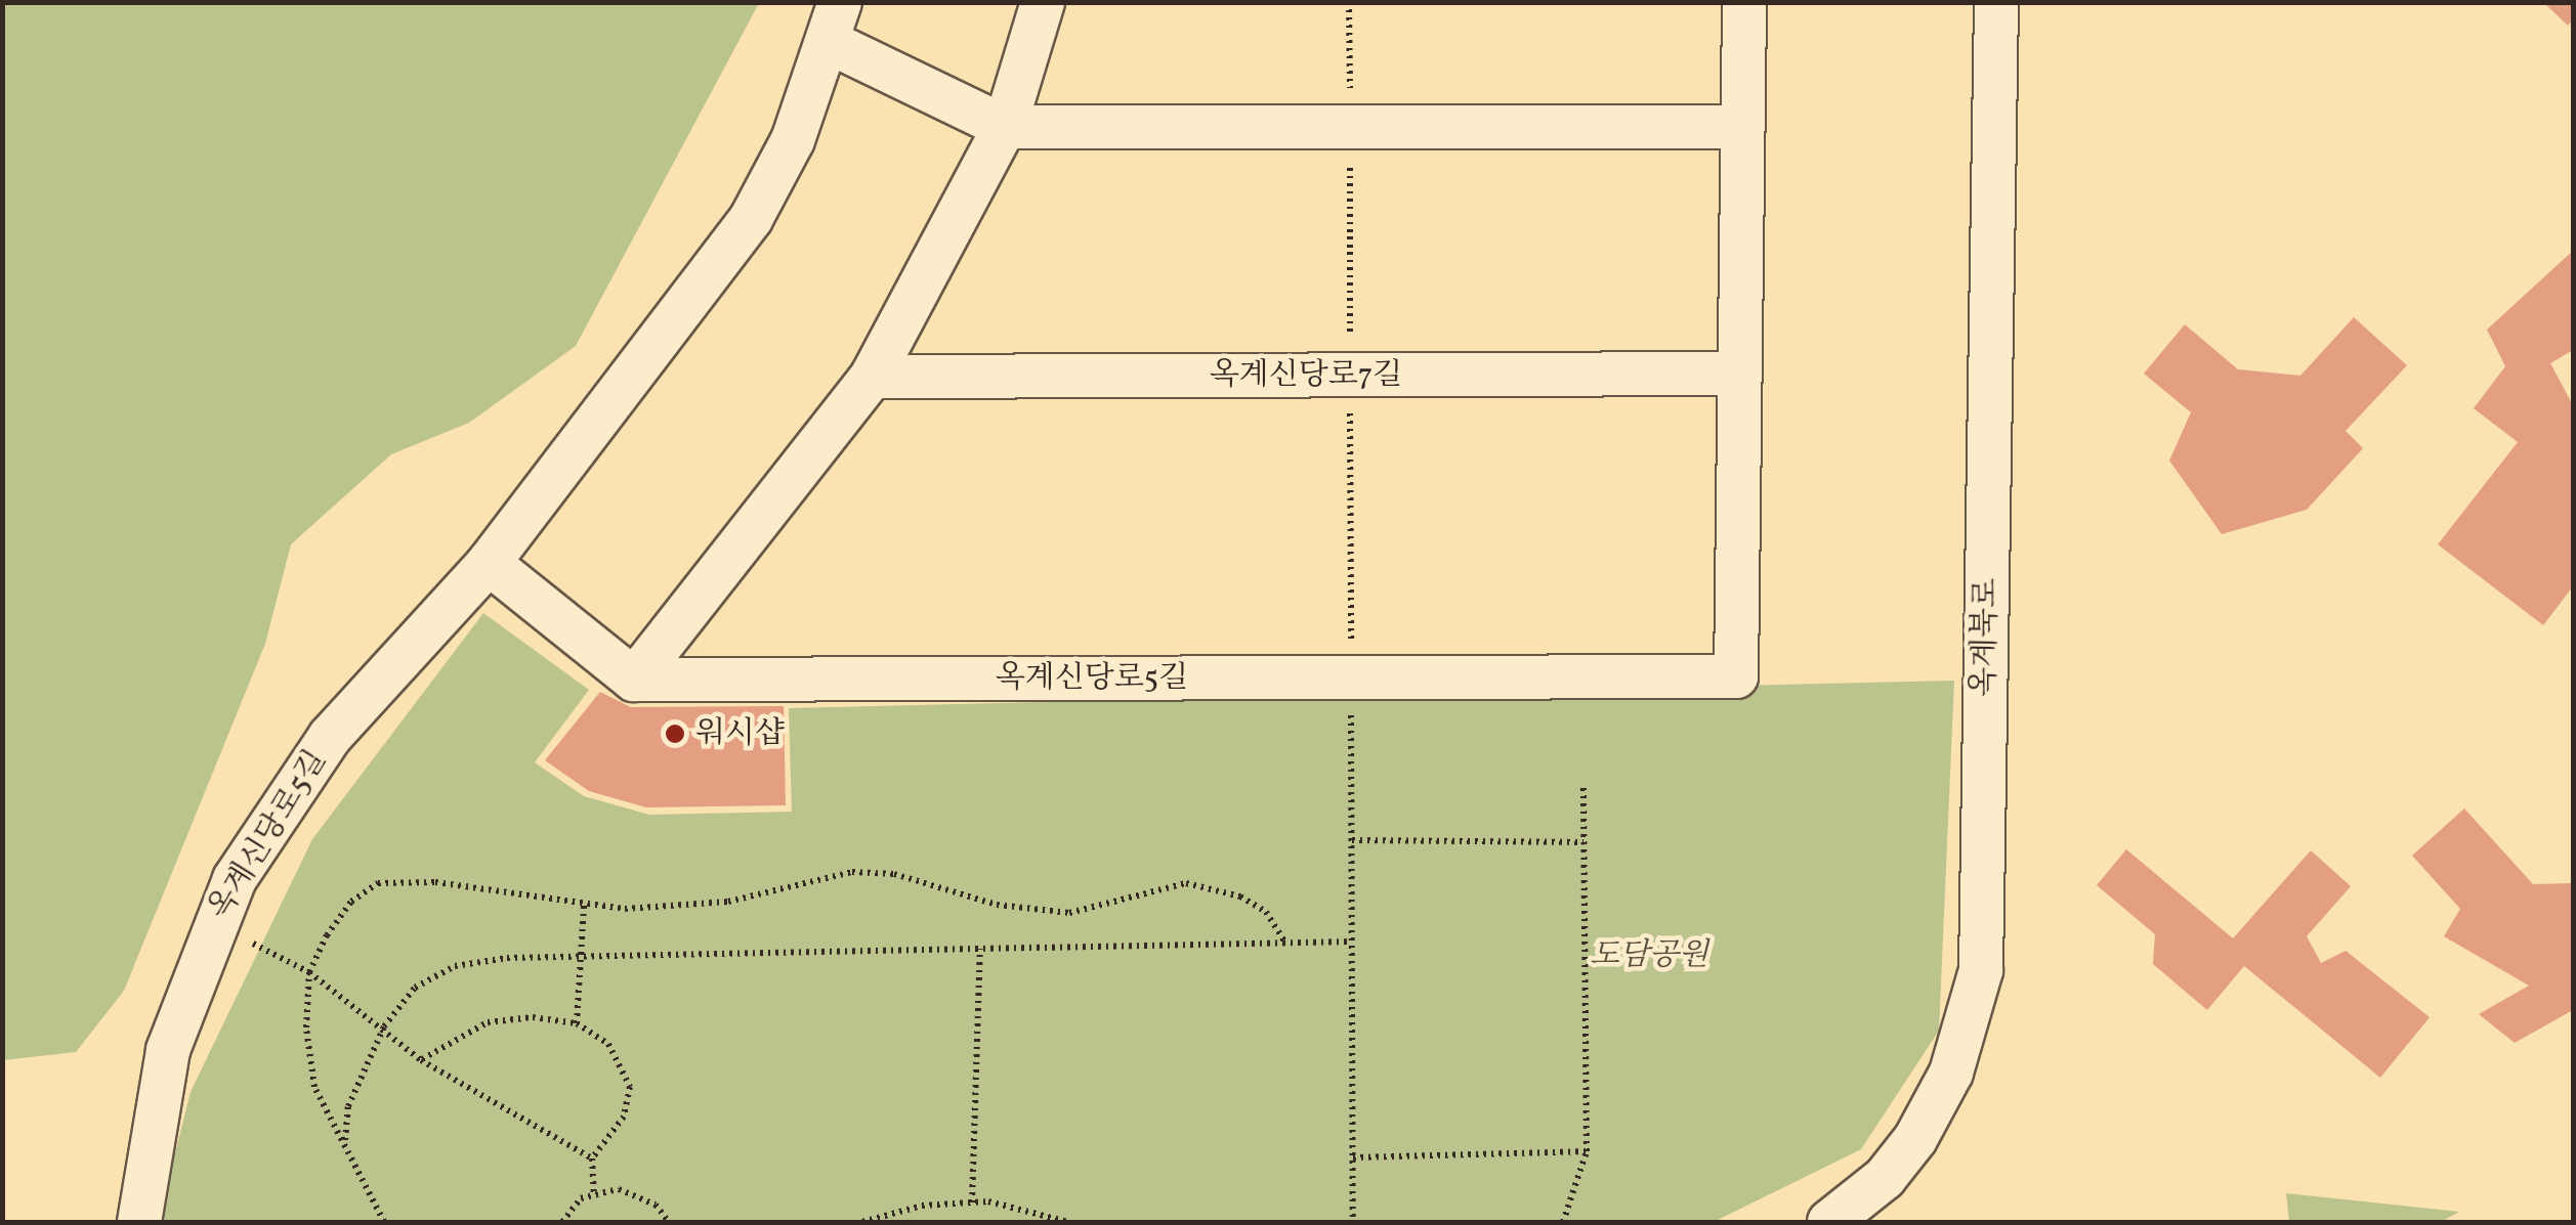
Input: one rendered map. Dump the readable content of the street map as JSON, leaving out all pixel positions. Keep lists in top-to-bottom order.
{
  "streets": {
    "street": ["옥계신당로7길", "옥계북로", "옥계신당로5길"]
  },
  "crossings": [
    ["옥계신당로7길", "옥계신당로5길"]
  ],
  "parks": ["도담공원"],
  "places": ["워시샵"]
}
